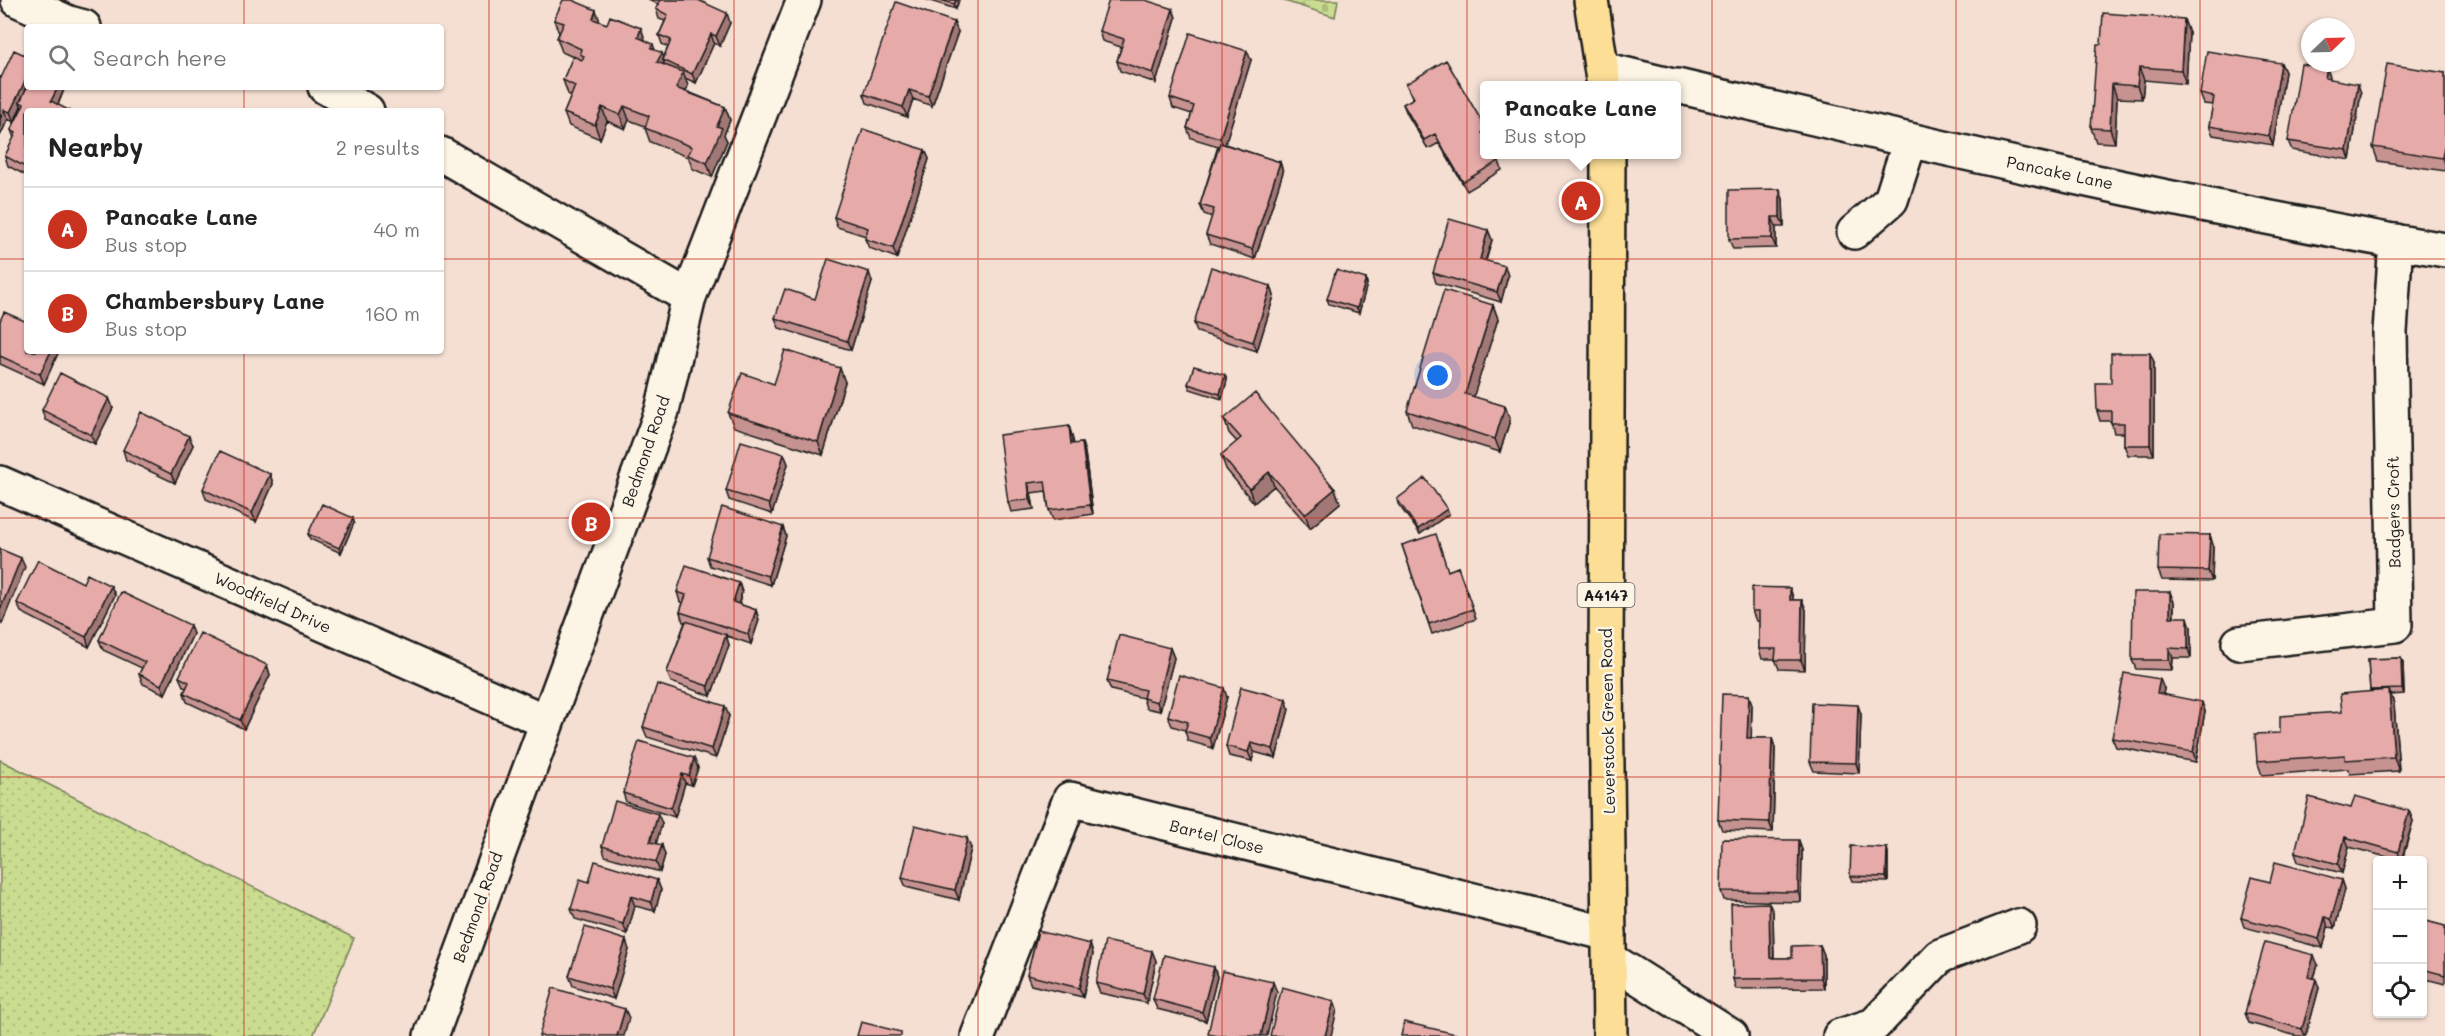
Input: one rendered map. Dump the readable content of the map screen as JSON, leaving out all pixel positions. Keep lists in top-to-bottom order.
{
  "streets": {
    "main road": ["A4147", "Leverstock Green Road"],
    "street": [
      "Pancake Lane",
      "Bedmond Road",
      "Badgers Croft",
      "Woodfield Drive",
      "Bartel Close"
    ]
  },
  "crossings": [
    ["Pancake Lane", "Badgers Croft"],
    ["Bedmond Road", "Woodfield Drive"],
    ["Leverstock Green Road", "Bartel Close"]
  ],
  "north": "top right",
  "page": {
    "search": "Search here",
    "popup": ["Pancake Lane", "Bus stop"],
    "heading": ["Nearby", "2 results"],
    "pins": ["A", "B"],
    "list": [
      {
        "mark": "A",
        "name": "Pancake Lane",
        "note": "Bus stop",
        "value": "40 m"
      },
      {
        "mark": "B",
        "name": "Chambersbury Lane",
        "note": "Bus stop",
        "value": "160 m"
      }
    ],
    "map_buttons": ["+", "−"]
  }
}
